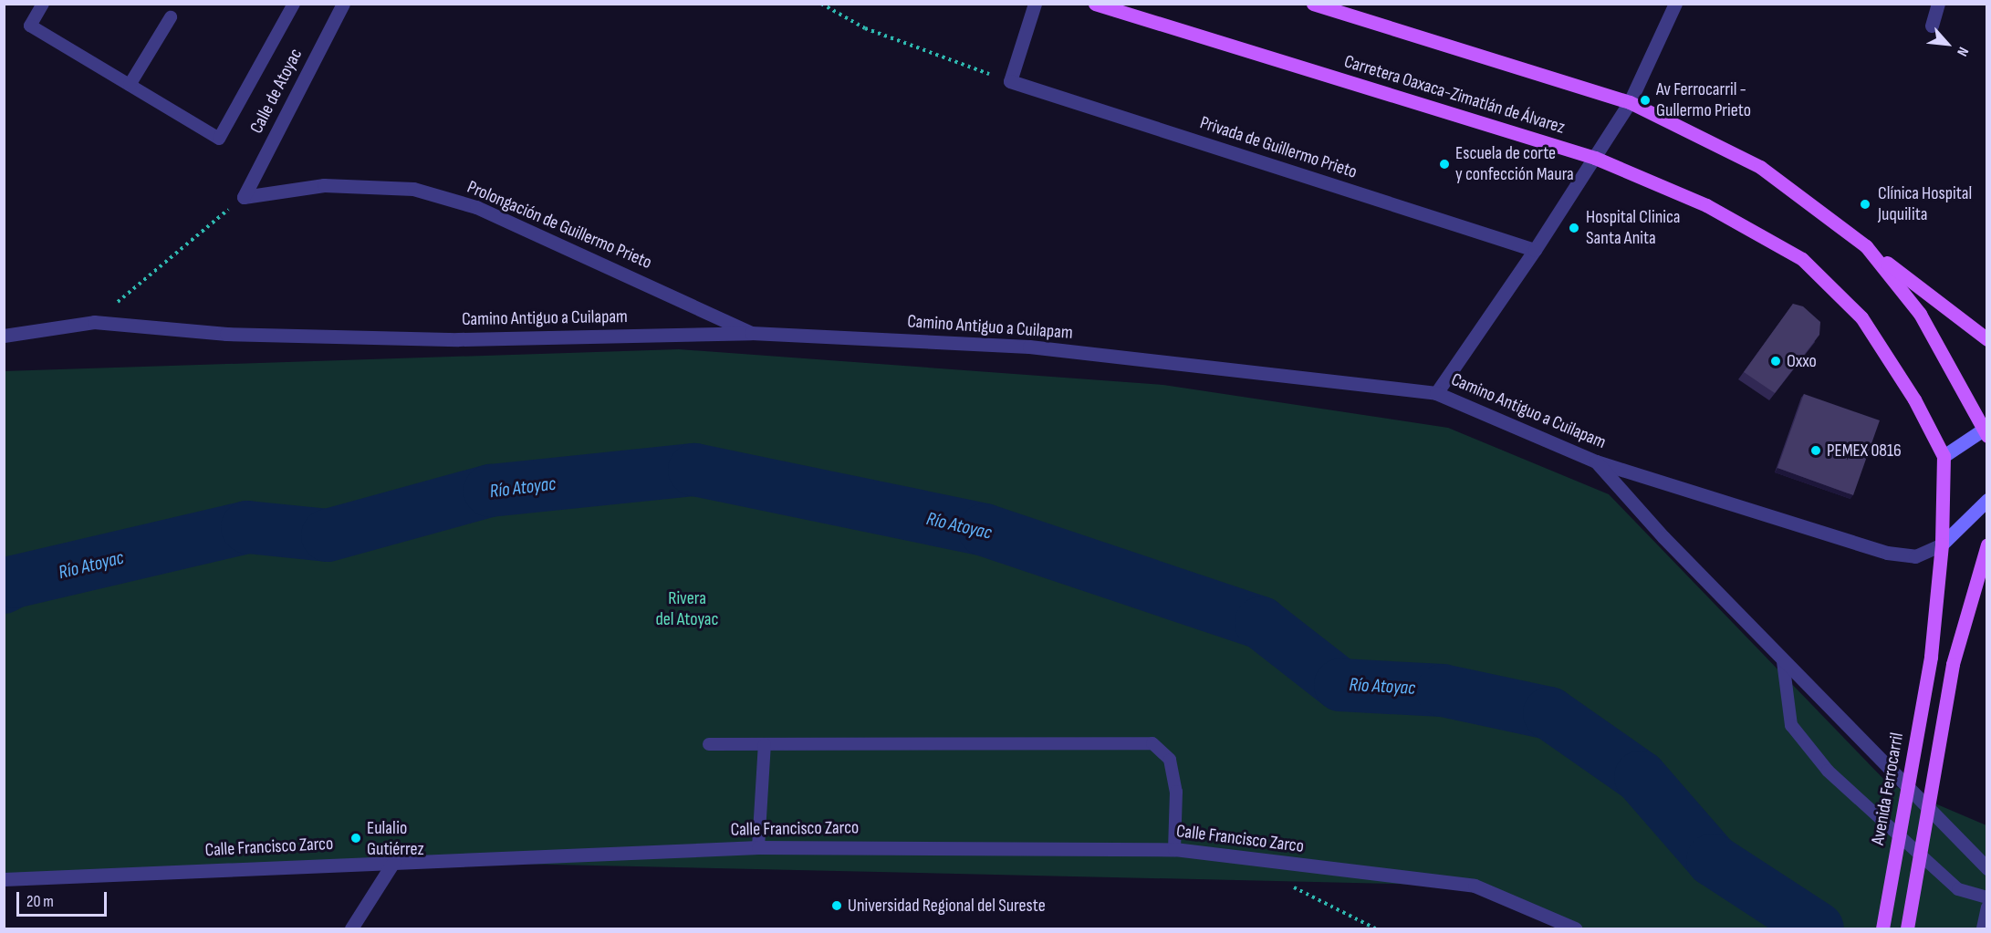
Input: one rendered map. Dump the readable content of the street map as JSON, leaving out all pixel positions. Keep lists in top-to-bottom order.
{
  "streets": {
    "main road": ["Carretera Oaxaca-Zimatlán de Álvarez", "Avenida Ferrocarril"],
    "street": [
      "Calle de Atoyac",
      "Privada de Guillermo Prieto",
      "Prolongación de Guillermo Prieto",
      "Camino Antiguo a Cuilapam",
      "Calle Francisco Zarco"
    ]
  },
  "crossings": [
    ["Calle de Atoyac", "Prolongación de Guillermo Prieto"],
    ["Carretera Oaxaca-Zimatlán de Álvarez", "Camino Antiguo a Cuilapam"],
    ["Carretera Oaxaca-Zimatlán de Álvarez", "Avenida Ferrocarril"],
    ["Prolongación de Guillermo Prieto", "Camino Antiguo a Cuilapam"]
  ],
  "water": ["Río Atoyac"],
  "parks": ["Rivera del Atoyac"],
  "places": [
    "Av Ferrocarril - Gullermo Prieto",
    "Escuela de corte y confección Maura",
    "Clínica Hospital Juquilita",
    "Hospital Clinica Santa Anita",
    "Oxxo",
    "PEMEX 0816",
    "Eulalio Gutiérrez",
    "Universidad Regional del Sureste"
  ],
  "scale_bar": "20 m",
  "north": "bottom right"
}
